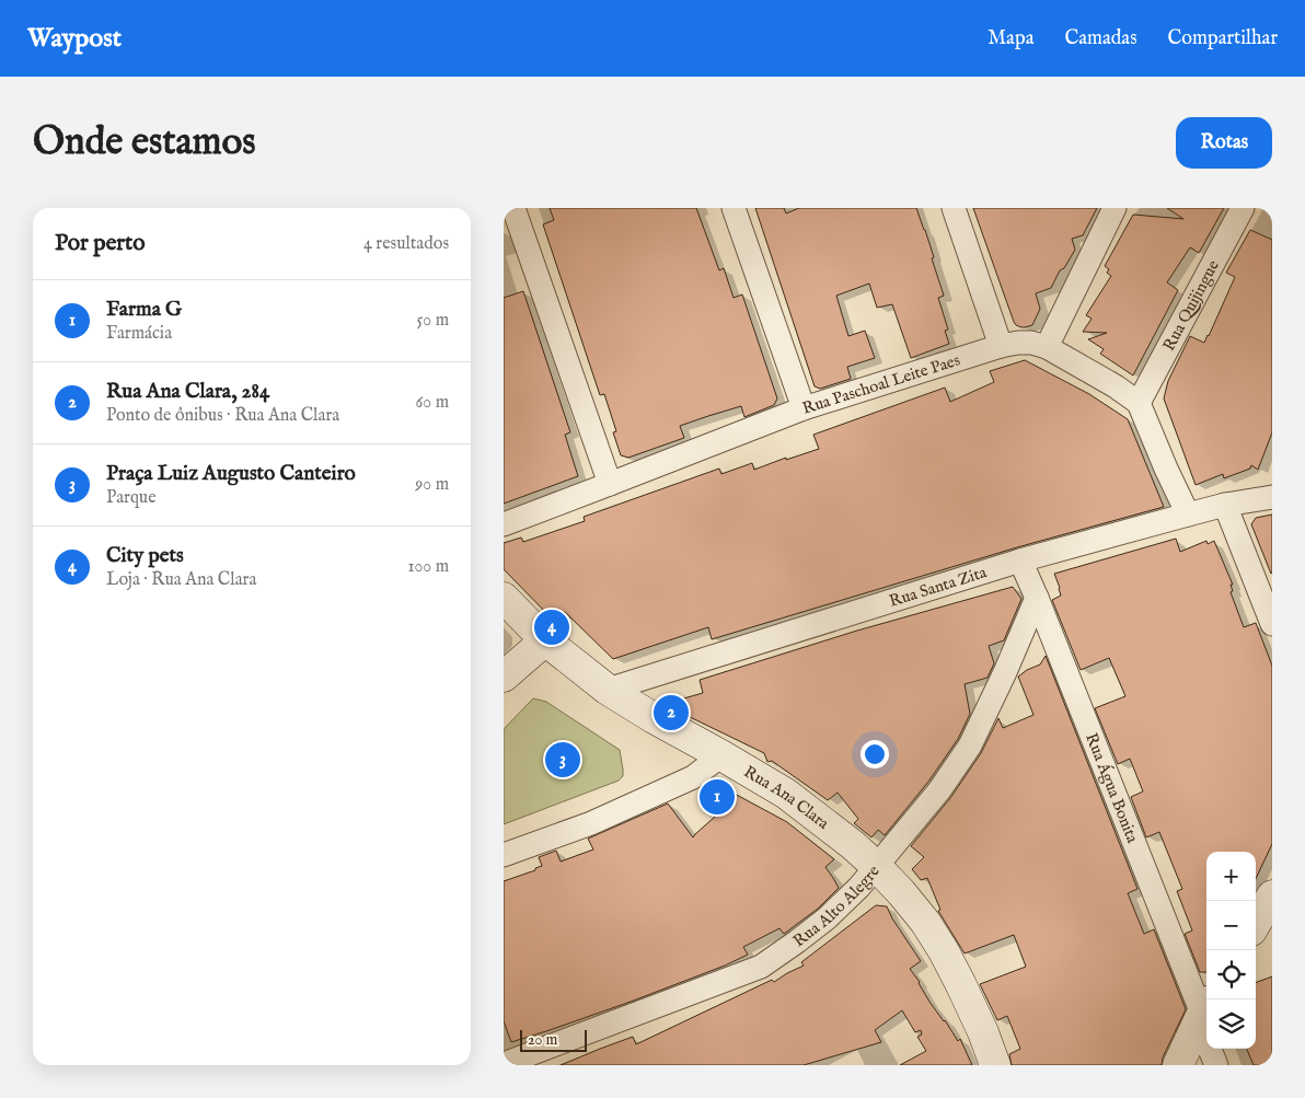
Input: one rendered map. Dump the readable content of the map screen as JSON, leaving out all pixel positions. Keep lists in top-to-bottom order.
{
  "streets": {
    "street": [
      "Rua Quijingue",
      "Rua Paschoal Leite Paes",
      "Rua Santa Zita",
      "Rua Água Bonita",
      "Rua Ana Clara",
      "Rua Alto Alegre"
    ]
  },
  "crossings": [
    ["Rua Quijingue", "Rua Paschoal Leite Paes"],
    ["Rua Santa Zita", "Rua Água Bonita"],
    ["Rua Santa Zita", "Rua Ana Clara"],
    ["Rua Água Bonita", "Rua Alto Alegre"],
    ["Rua Ana Clara", "Rua Alto Alegre"]
  ],
  "scale_bar": "20 m",
  "page": {
    "header": "Waypost",
    "nav": ["Mapa", "Camadas", "Compartilhar"],
    "buttons": "Rotas",
    "title": "Onde estamos",
    "heading": ["Por perto", "4 resultados"],
    "list": [
      {
        "mark": "1",
        "name": "Farma G",
        "note": "Farmácia",
        "value": "50 m"
      },
      {
        "mark": "2",
        "name": "Rua Ana Clara, 284",
        "note": "Ponto de ônibus · Rua Ana Clara",
        "value": "60 m"
      },
      {
        "mark": "3",
        "name": "Praça Luiz Augusto Canteiro",
        "note": "Parque",
        "value": "90 m"
      },
      {
        "mark": "4",
        "name": "City pets",
        "note": "Loja · Rua Ana Clara",
        "value": "100 m"
      }
    ],
    "pins": [
      "4",
      "2",
      "3",
      "1"
    ],
    "map_buttons": ["+", "−"],
    "scale": "20 m"
  }
}
